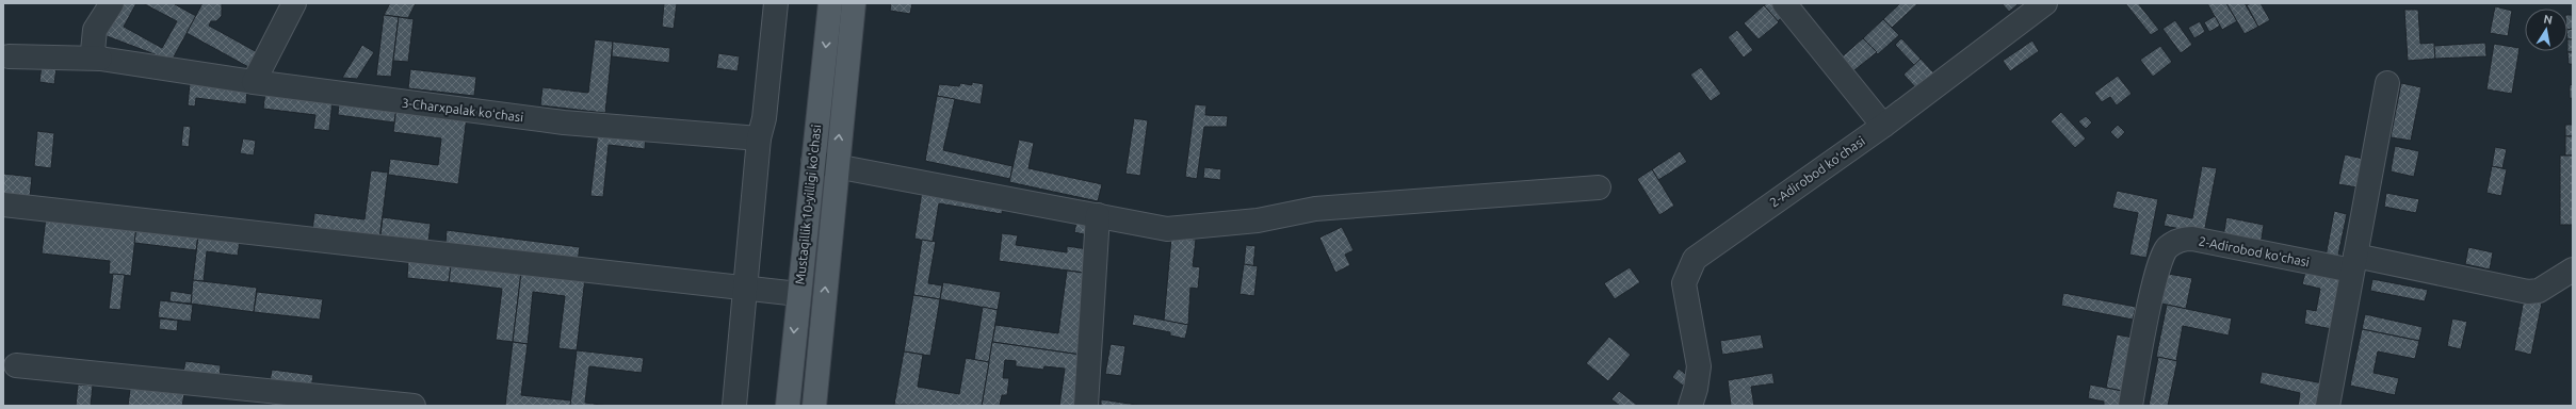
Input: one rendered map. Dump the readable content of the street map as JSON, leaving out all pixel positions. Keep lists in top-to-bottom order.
{
  "streets": {
    "main road": ["Mustaqillik 10-yilligi ko'chasi"],
    "street": ["3-Charxpalak koʻchasi", "2-Adirobod koʻchasi"]
  },
  "north": "top"
}
